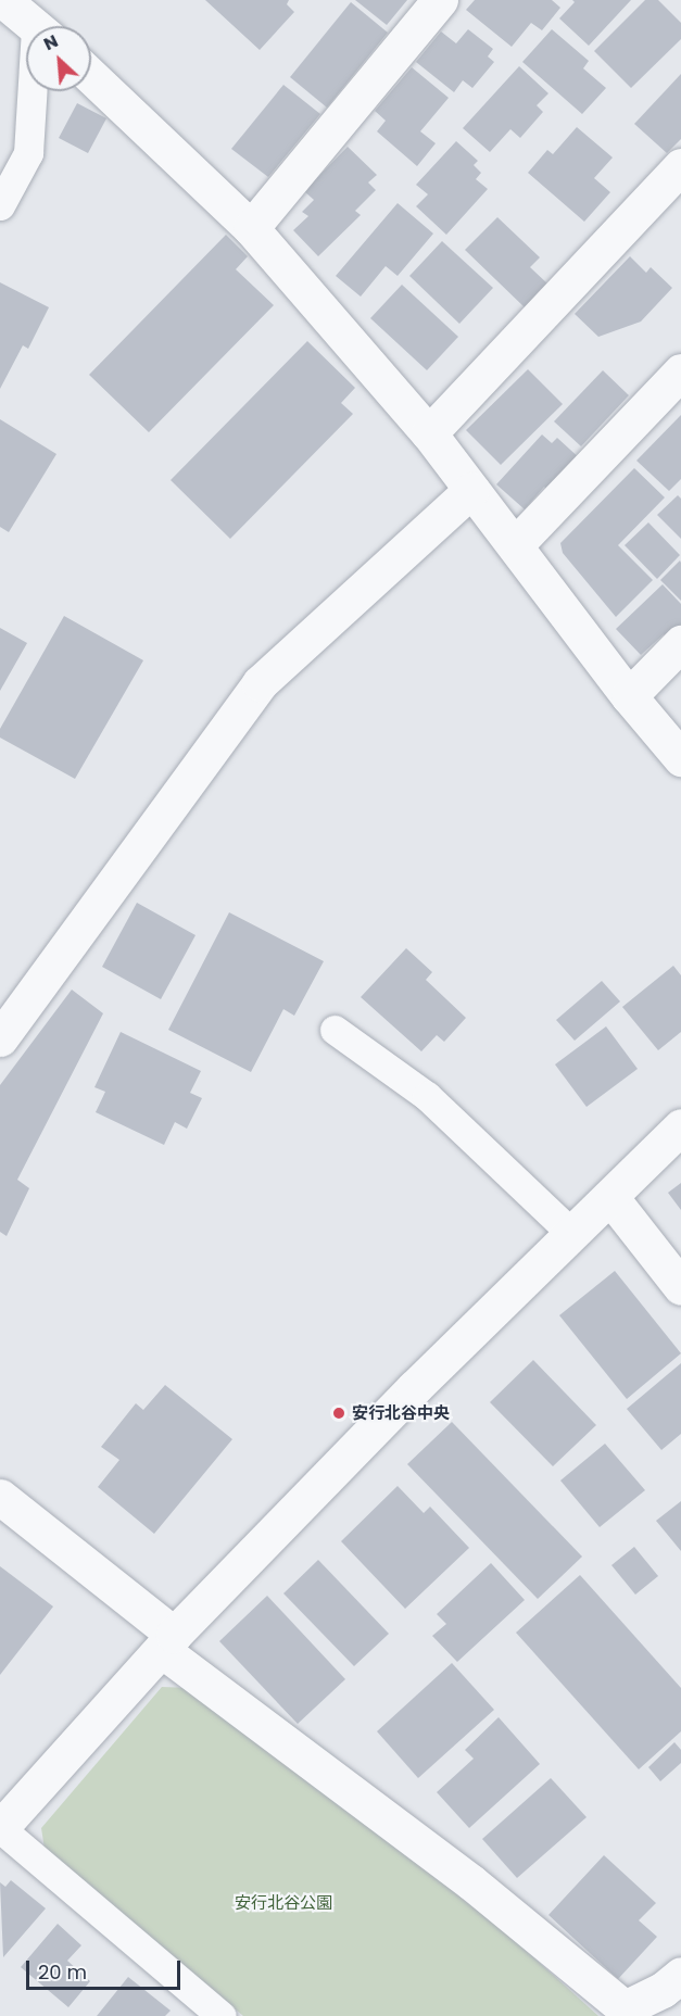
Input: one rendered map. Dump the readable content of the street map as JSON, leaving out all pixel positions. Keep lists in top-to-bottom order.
{
  "parks": ["安行北谷公園"],
  "places": ["安行北谷中央"],
  "scale_bar": "20 m",
  "north": "top left"
}
